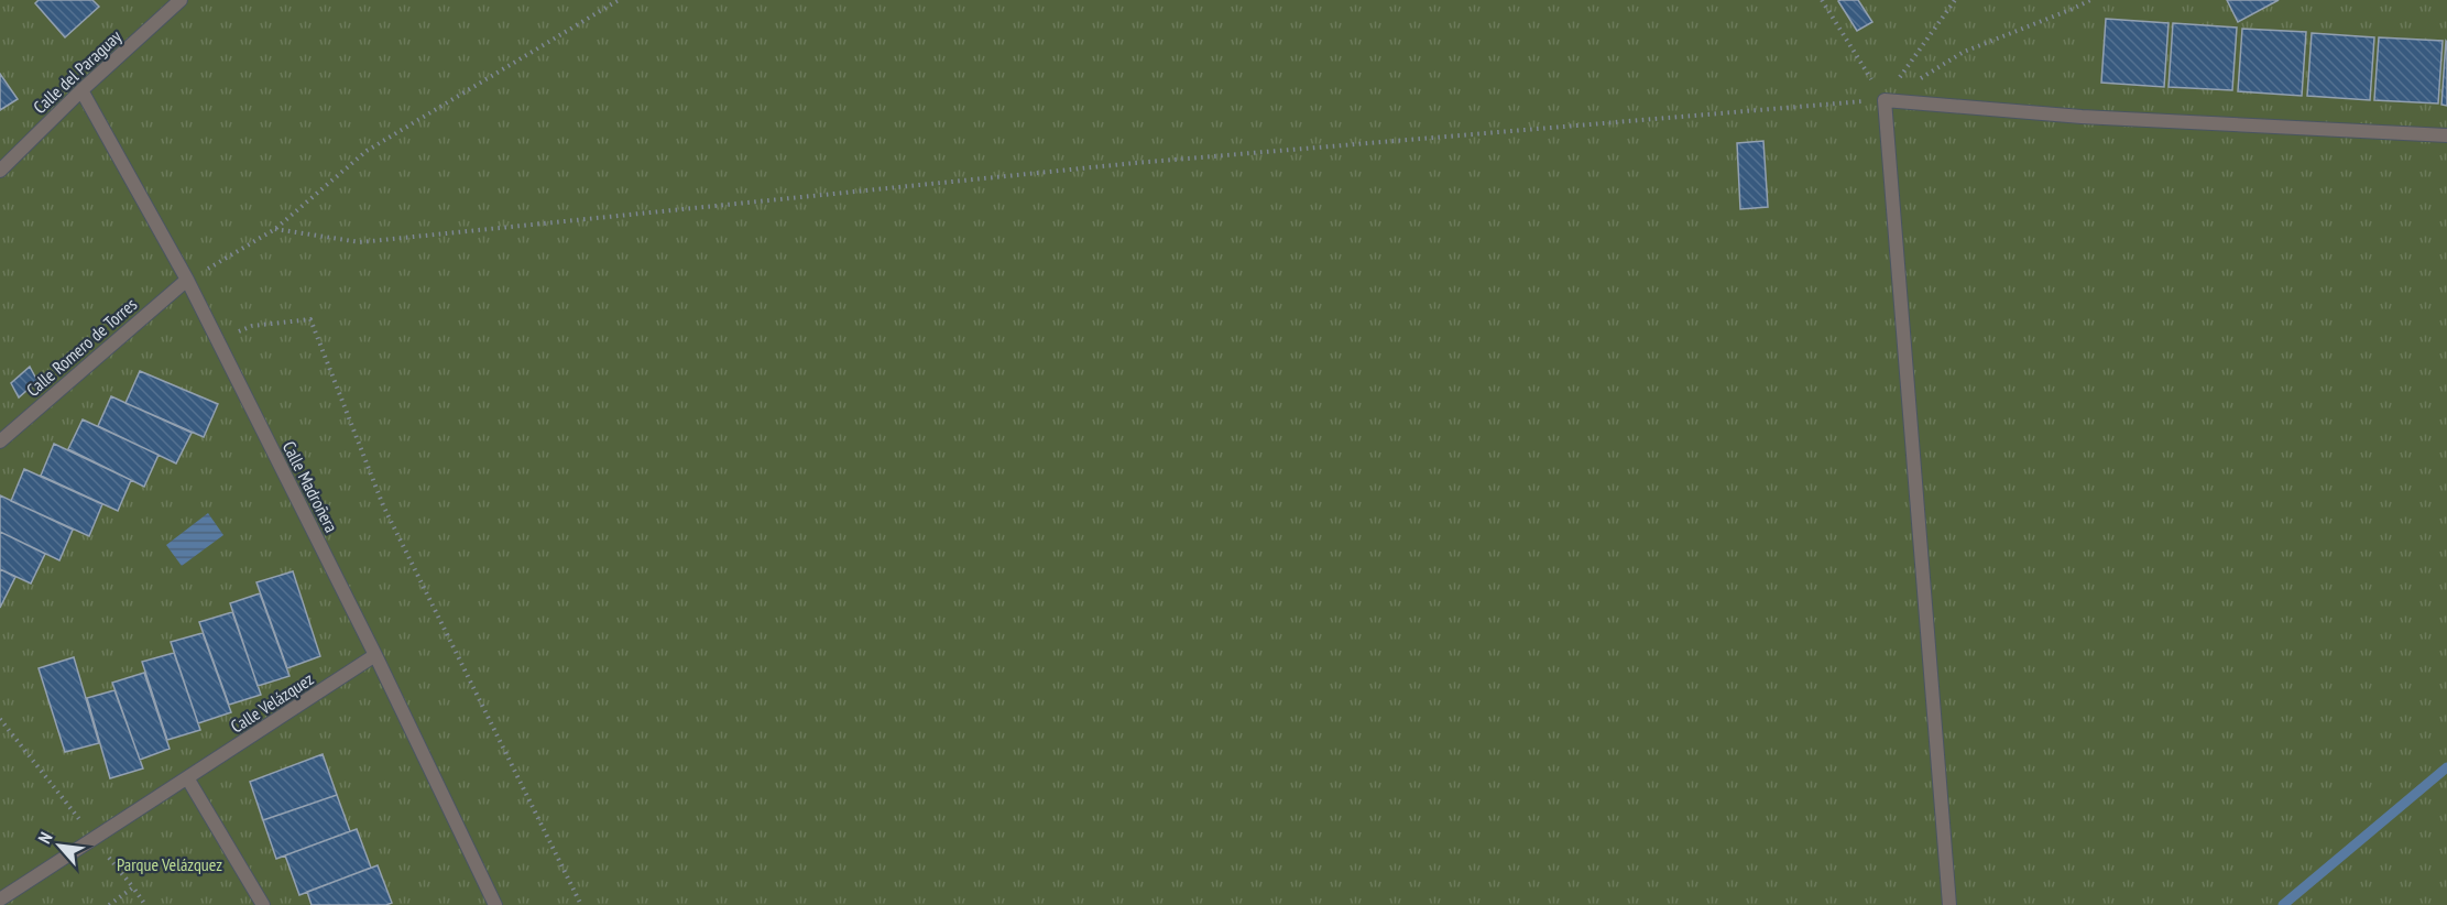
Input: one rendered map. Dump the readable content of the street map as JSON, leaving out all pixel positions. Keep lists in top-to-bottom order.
{
  "streets": {
    "street": [
      "Calle del Paraguay",
      "Calle Romero de Torres",
      "Calle Madroñera",
      "Calle Velázquez"
    ]
  },
  "crossings": [
    ["Calle del Paraguay", "Calle Madroñera"],
    ["Calle Romero de Torres", "Calle Madroñera"],
    ["Calle Madroñera", "Calle Velázquez"]
  ],
  "parks": ["Parque Velázquez"],
  "north": "top left"
}
